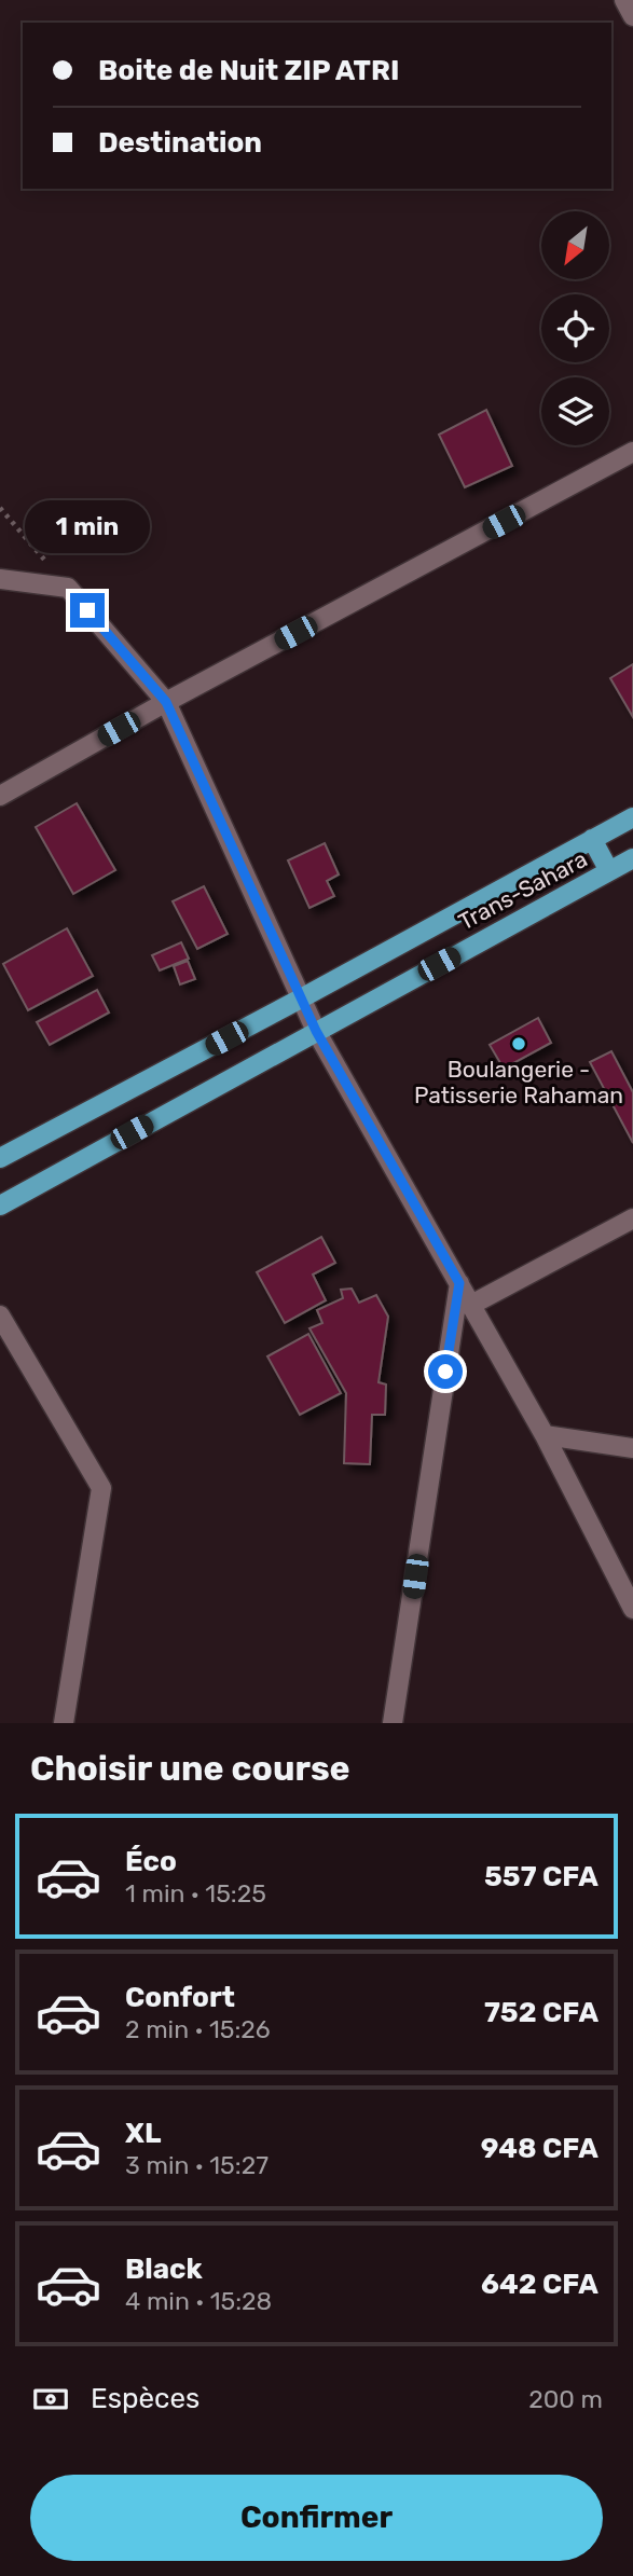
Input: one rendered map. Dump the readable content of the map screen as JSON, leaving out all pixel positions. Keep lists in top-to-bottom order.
{
  "streets": {
    "main road": ["Trans-Sahara"]
  },
  "places": ["Boulangerie - Patisserie Rahaman"],
  "north": "bottom left",
  "page": {
    "banner": ["Boite de Nuit ZIP ATRI", "Destination"],
    "bubble": "1 min",
    "heading": "Choisir une course",
    "list": [
      {
        "name": "Éco",
        "note": "1 min · 15:25",
        "value": "557 CFA"
      },
      {
        "name": "Confort",
        "note": "2 min · 15:26",
        "value": "752 CFA"
      },
      {
        "name": "XL",
        "note": "3 min · 15:27",
        "value": "948 CFA"
      },
      {
        "name": "Black",
        "note": "4 min · 15:28",
        "value": "642 CFA"
      }
    ],
    "pay": ["Espèces", "200 m"],
    "buttons": "Confirmer"
  }
}
